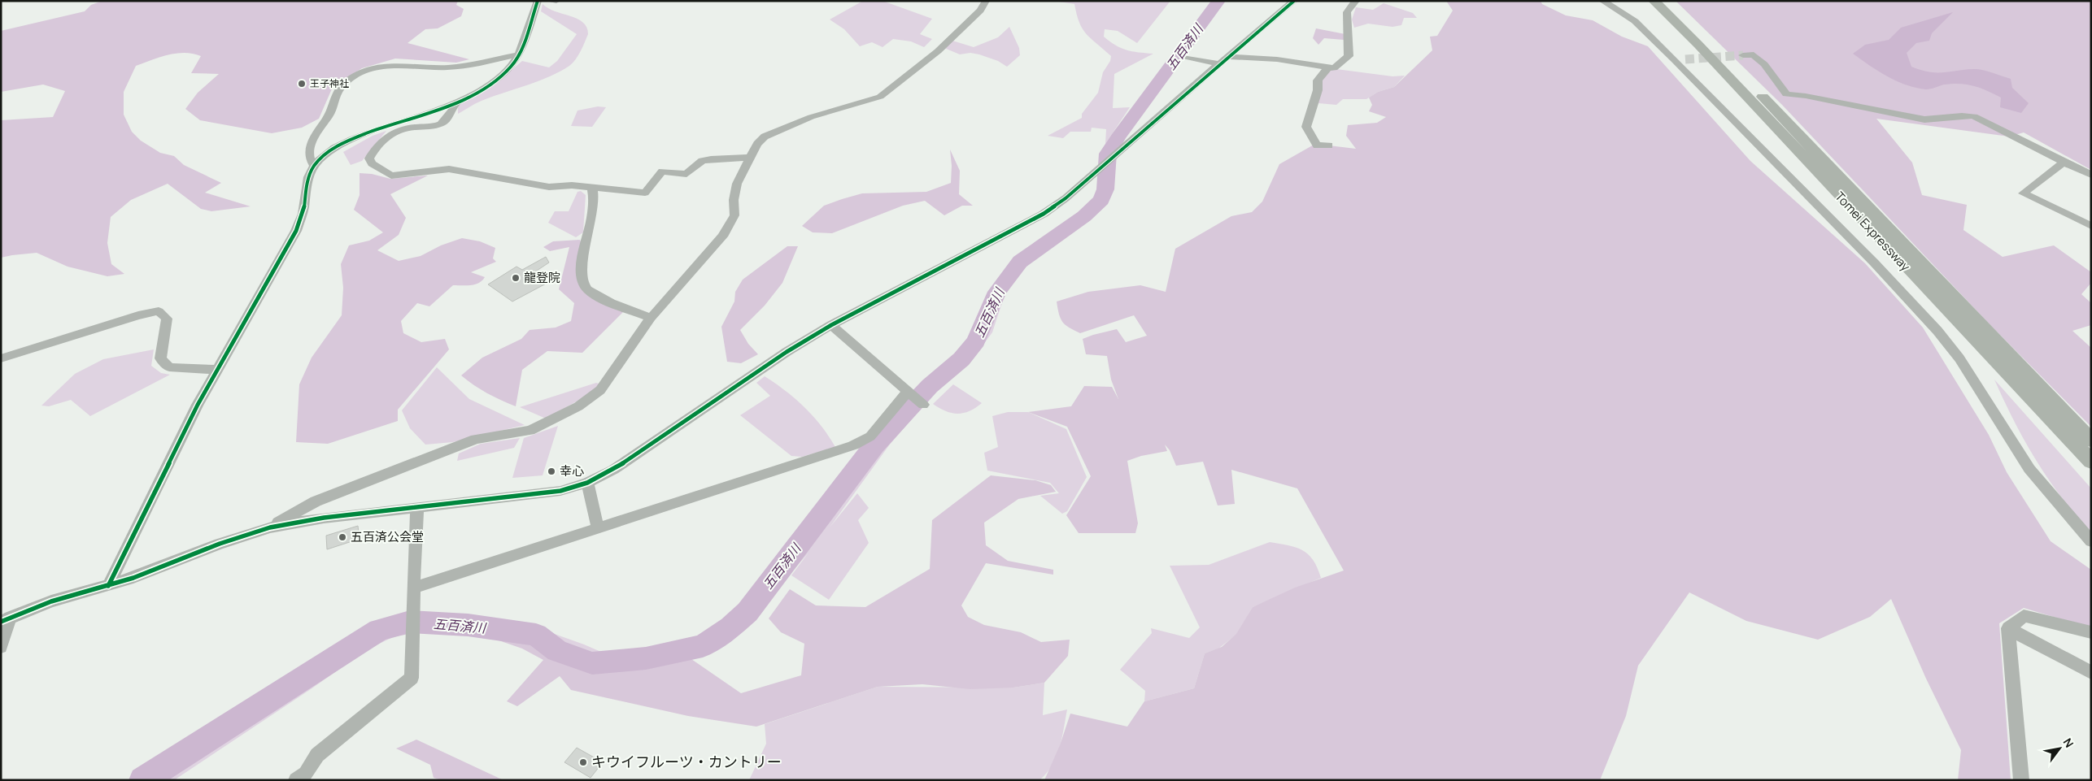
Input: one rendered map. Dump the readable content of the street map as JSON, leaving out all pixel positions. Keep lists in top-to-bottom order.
{
  "streets": {
    "highway": ["Tomei Expressway"]
  },
  "water": ["五百済川"],
  "places": [
    "王子神社",
    "龍登院",
    "幸心",
    "五百済公会堂",
    "キウイフルーツ・カントリー"
  ],
  "north": "top right"
}
